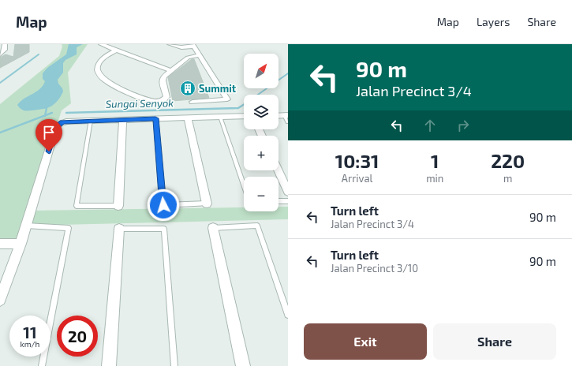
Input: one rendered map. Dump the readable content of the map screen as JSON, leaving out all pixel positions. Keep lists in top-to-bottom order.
{
  "water": ["Sungai Senyok"],
  "places": {
    "building": ["Summit"]
  },
  "north": "top right",
  "page": {
    "header": "Map",
    "nav": ["Map", "Layers", "Share"],
    "turn": ["90 m", "Jalan Precinct 3/4"],
    "map_buttons": ["+", "−"],
    "eta": [
      "10:31",
      "Arrival",
      "1",
      "min",
      "220",
      "m"
    ],
    "list": [
      {
        "name": "Turn left",
        "note": "Jalan Precinct 3/4",
        "value": "90 m"
      },
      {
        "name": "Turn left",
        "note": "Jalan Precinct 3/10",
        "value": "90 m"
      }
    ],
    "speed": "11 km/h",
    "limit": "20",
    "buttons": ["Exit", "Share"]
  }
}
